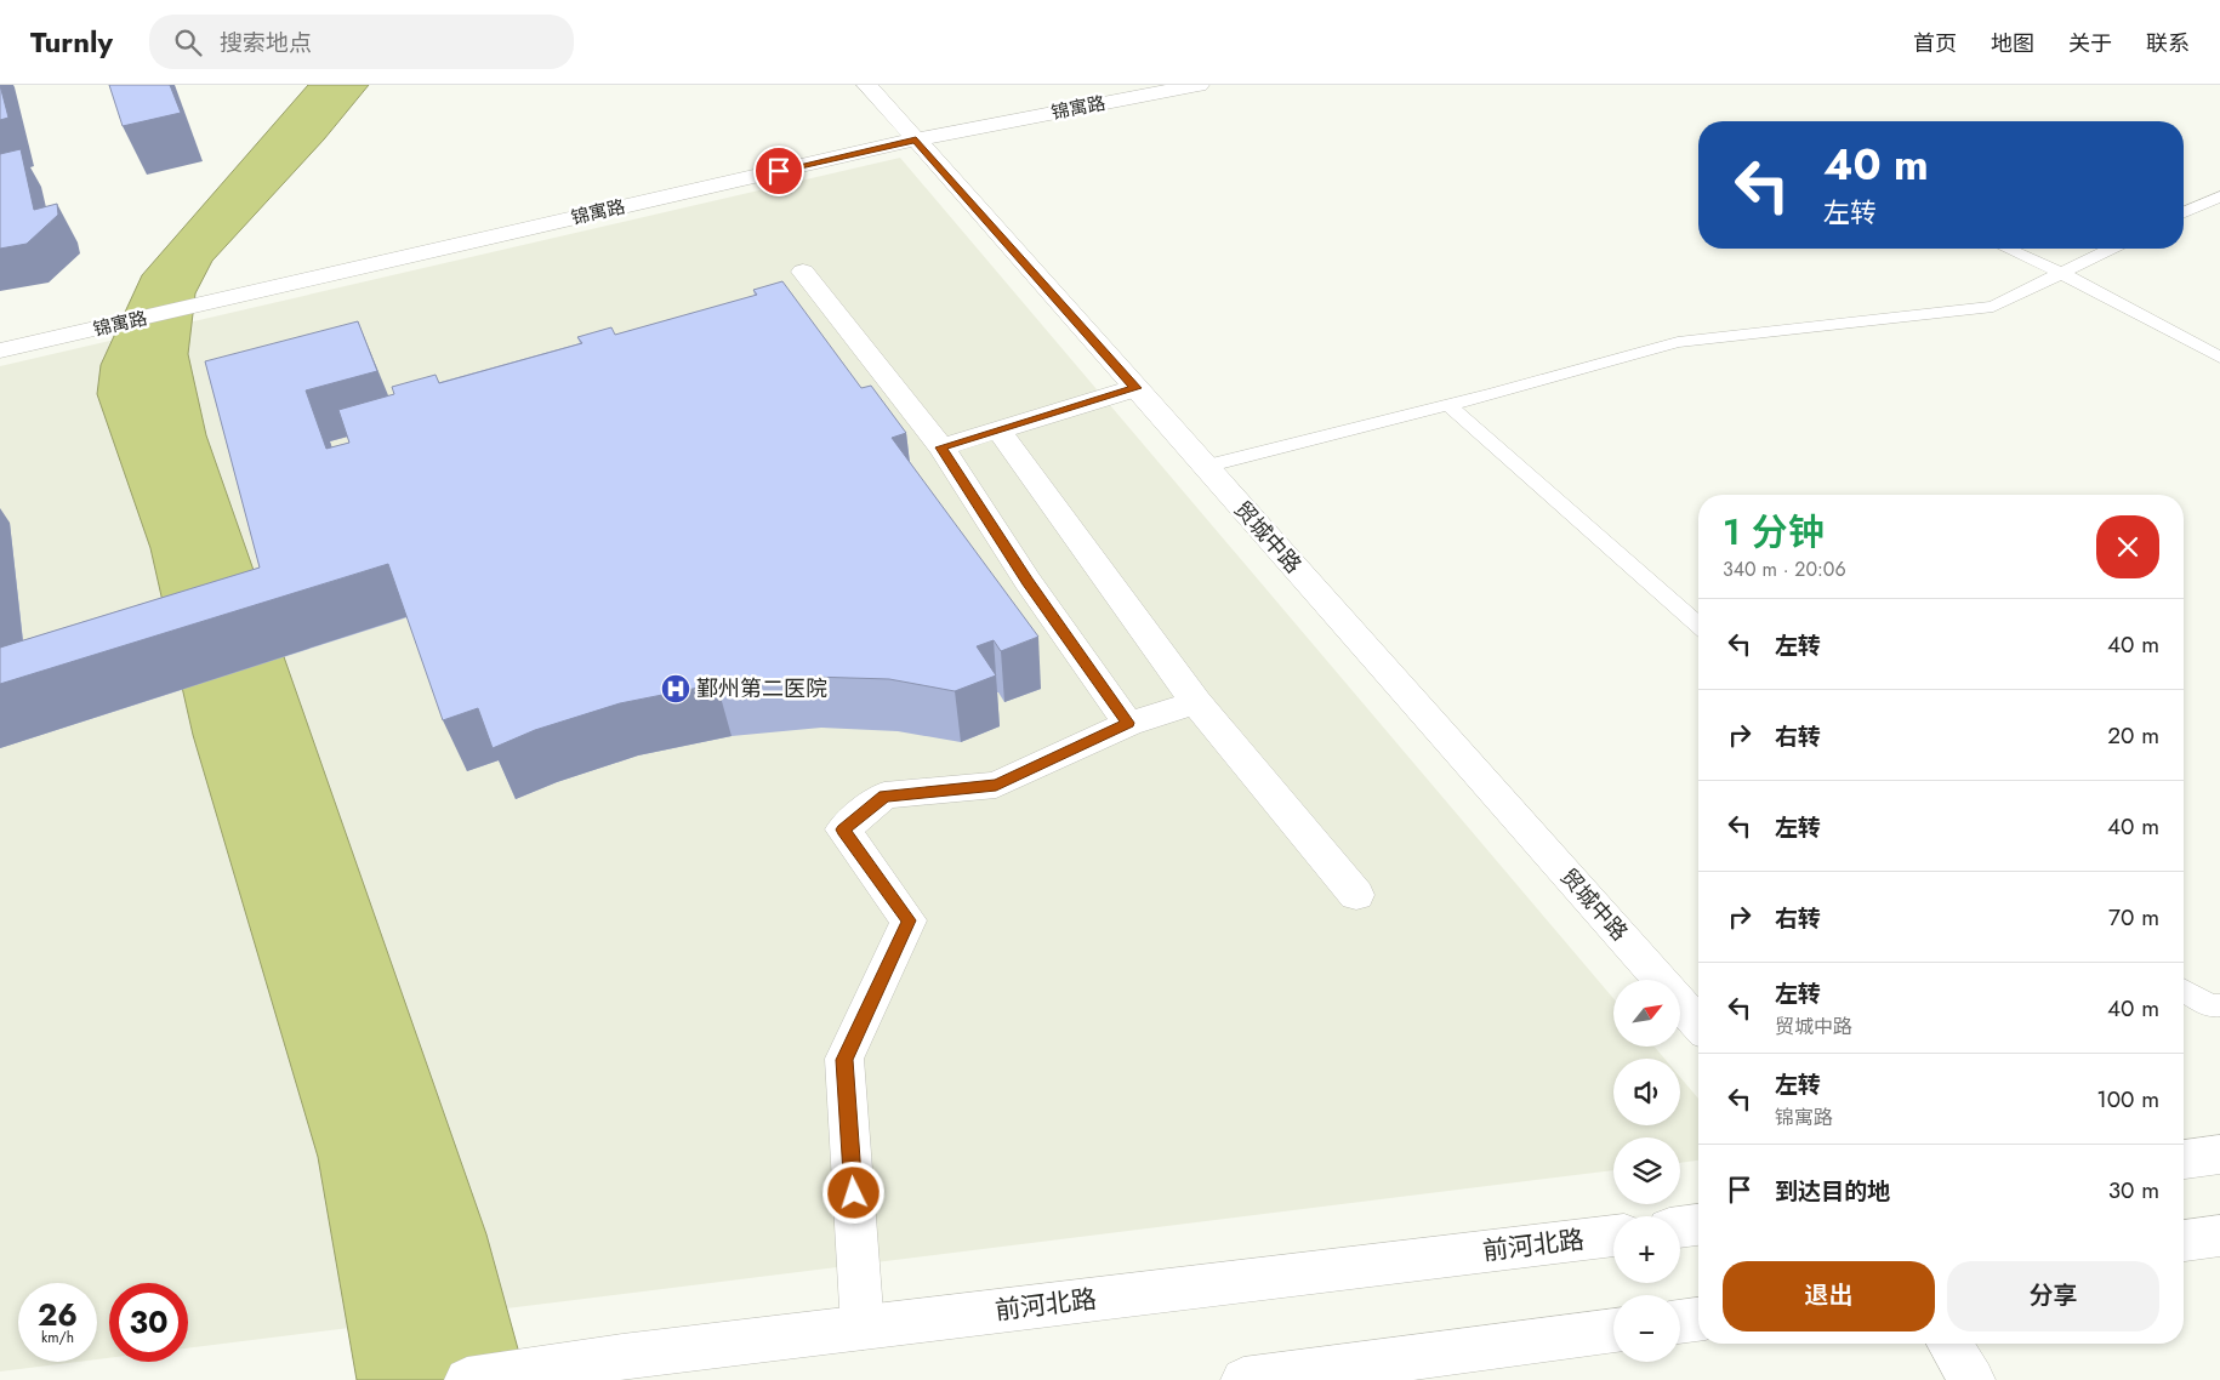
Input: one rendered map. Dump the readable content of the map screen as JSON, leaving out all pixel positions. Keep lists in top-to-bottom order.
{
  "streets": {
    "street": ["锦寓路", "贸城中路", "前河北路"]
  },
  "crossings": [
    ["锦寓路", "贸城中路"]
  ],
  "places": {
    "hospital": ["鄞州第二医院"]
  },
  "north": "top right",
  "page": {
    "header": "Turnly",
    "search": "搜索地点",
    "nav": [
      "首页",
      "地图",
      "关于",
      "联系"
    ],
    "turn": ["40 m", "左转"],
    "heading": ["1 分钟", "340 m · 20:06"],
    "list": [
      {
        "name": "左转",
        "value": "40 m"
      },
      {
        "name": "右转",
        "value": "20 m"
      },
      {
        "name": "左转",
        "value": "40 m"
      },
      {
        "name": "右转",
        "value": "70 m"
      },
      {
        "name": "左转",
        "note": "贸城中路",
        "value": "40 m"
      },
      {
        "name": "左转",
        "note": "锦寓路",
        "value": "100 m"
      },
      {
        "name": "到达目的地",
        "value": "30 m"
      }
    ],
    "map_buttons": ["+", "−"],
    "buttons": ["退出", "分享"],
    "speed": "26 km/h",
    "limit": "30"
  }
}
